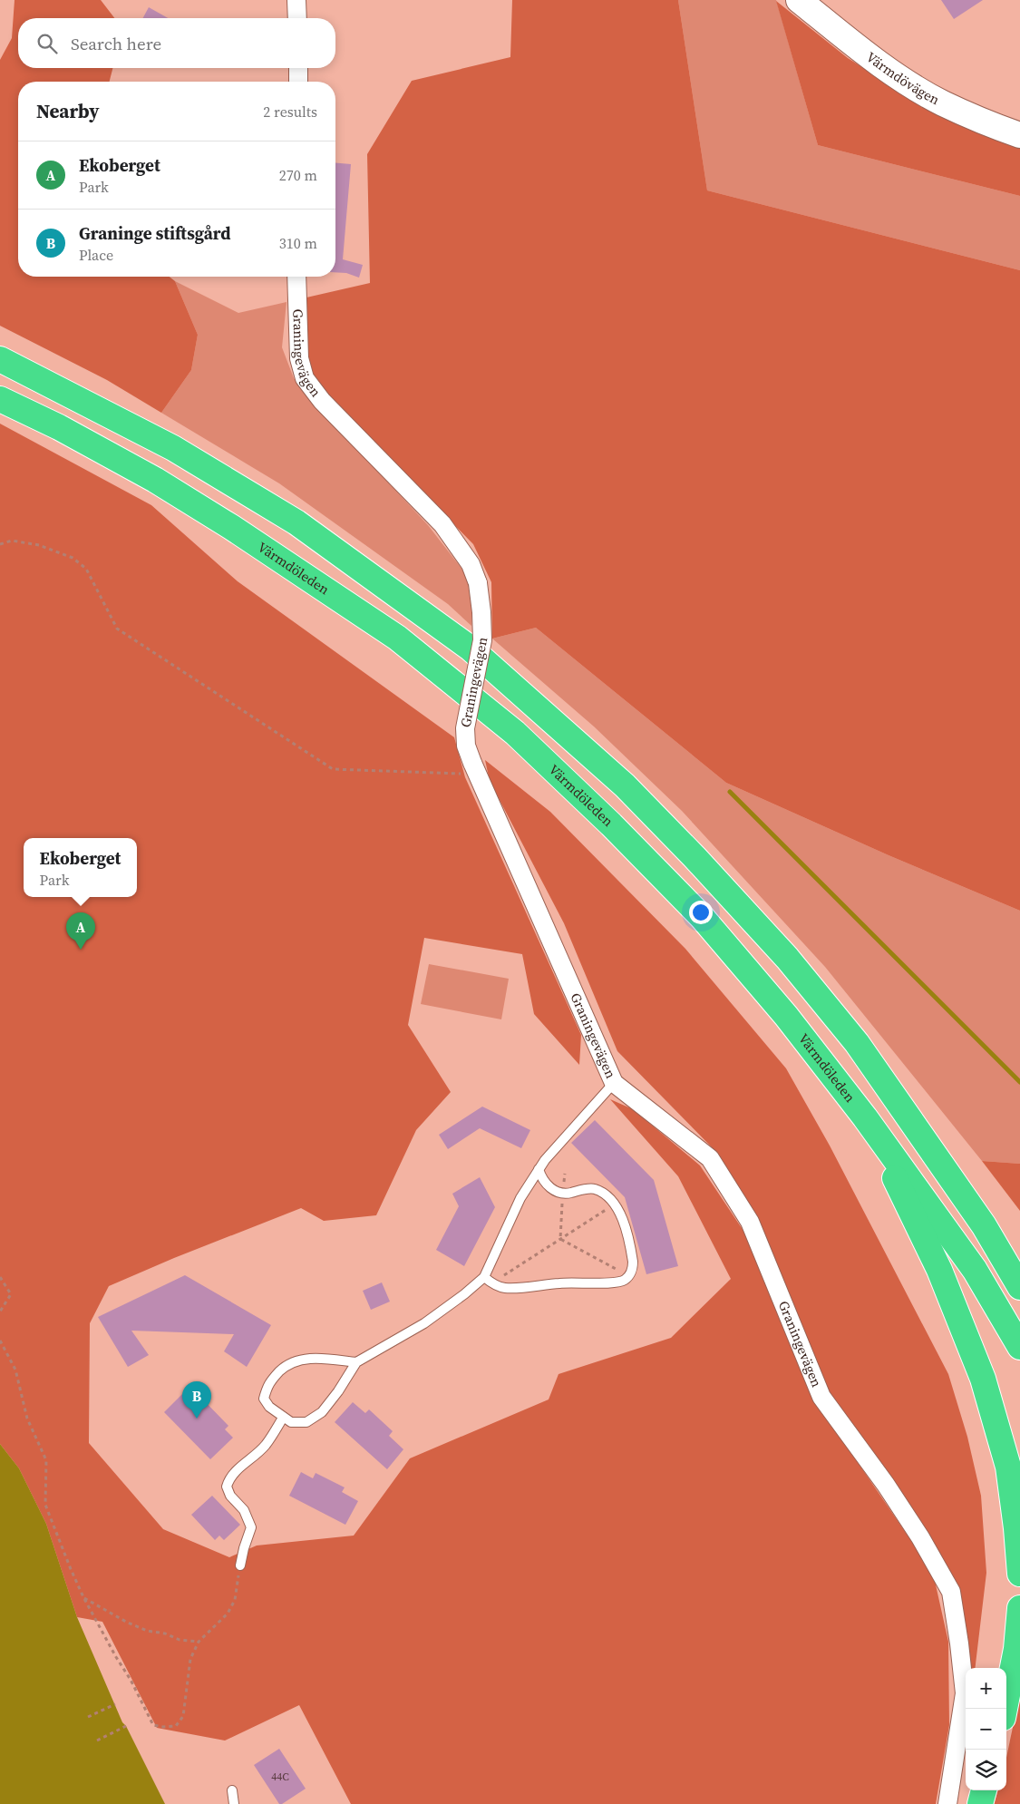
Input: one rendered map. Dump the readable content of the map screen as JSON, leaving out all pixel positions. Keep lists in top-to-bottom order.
{
  "streets": {
    "highway": ["Värmdöleden"],
    "main road": ["Värmdövägen"],
    "street": ["Graningevägen"]
  },
  "house_numbers": ["44C"],
  "page": {
    "search": "Search here",
    "heading": ["Nearby", "2 results"],
    "list": [
      {
        "mark": "A",
        "name": "Ekoberget",
        "note": "Park",
        "value": "270 m"
      },
      {
        "mark": "B",
        "name": "Graninge stiftsgård",
        "note": "Place",
        "value": "310 m"
      }
    ],
    "popup": ["Ekoberget", "Park"],
    "pins": ["A", "B"],
    "map_buttons": ["+", "−"]
  }
}
